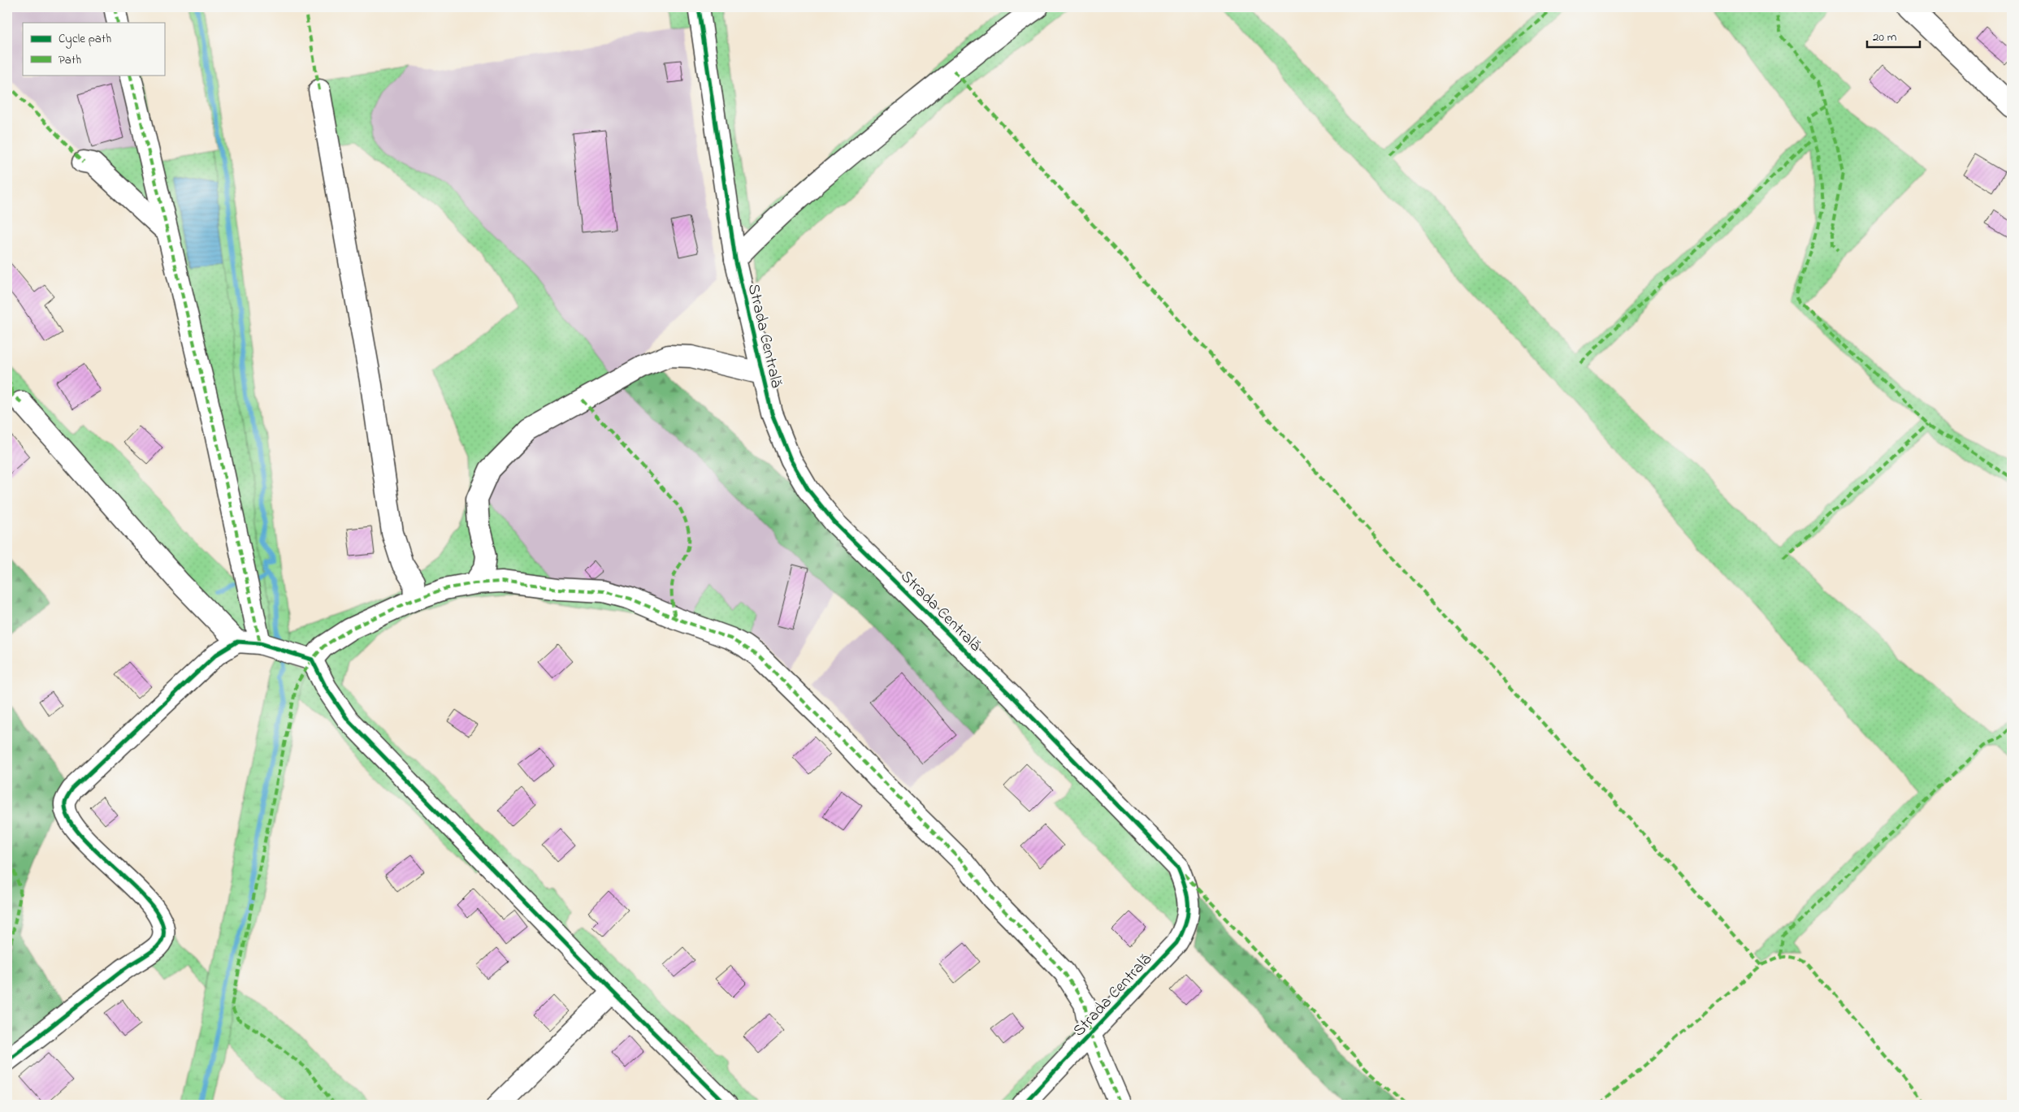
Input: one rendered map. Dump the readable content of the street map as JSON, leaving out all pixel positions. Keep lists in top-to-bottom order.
{
  "streets": {
    "street": ["Strada Centrală"]
  },
  "legend": ["Cycle path", "Path"],
  "scale_bar": "20 m"
}
